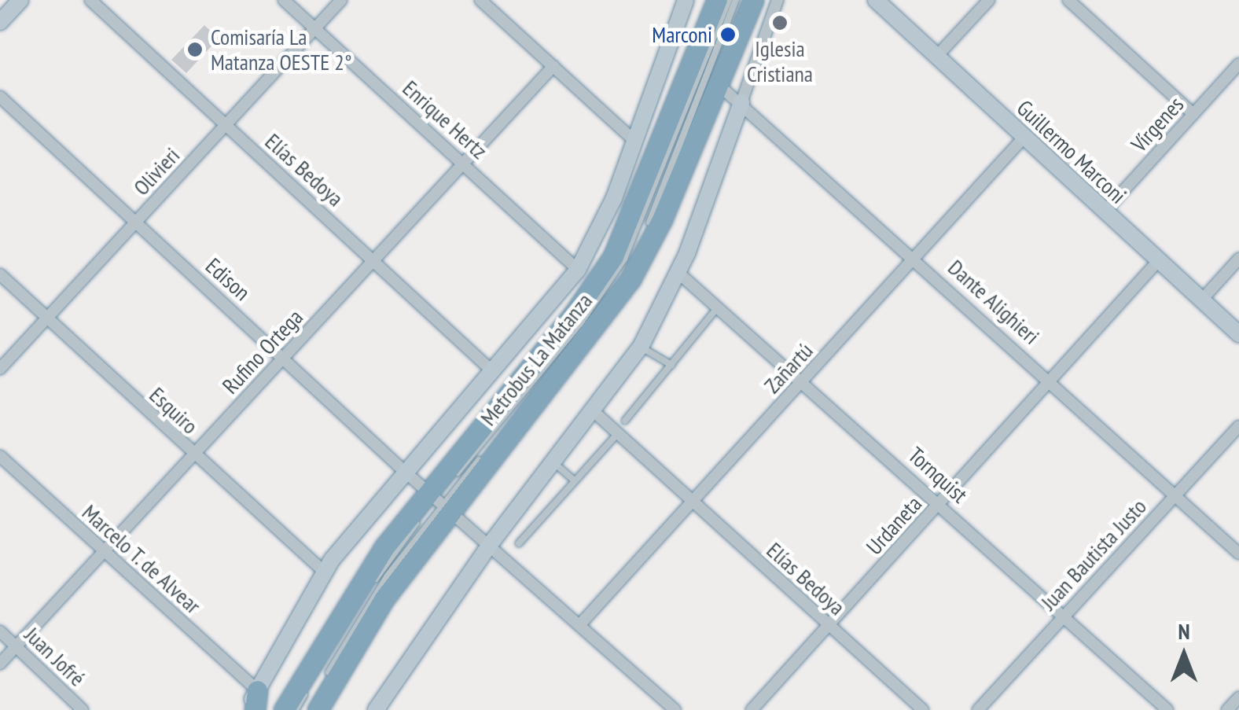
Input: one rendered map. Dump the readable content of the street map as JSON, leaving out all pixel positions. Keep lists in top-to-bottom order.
{
  "streets": {
    "street": [
      "Enrique Hertz",
      "Vírgenes",
      "Guillermo Marconi",
      "Elías Bedoya",
      "Olivieri",
      "Edison",
      "Dante Alighieri",
      "Rufino Ortega",
      "Zañartú",
      "Esquiro",
      "Tornquist",
      "Urdaneta",
      "Juan Bautista Justo",
      "Marcelo T. de Alvear",
      "Juan Jofré"
    ],
    "lane": ["Metrobus La Matanza"]
  },
  "crossings": [
    ["Enrique Hertz", "Olivieri"],
    ["Enrique Hertz", "Rufino Ortega"],
    ["Vírgenes", "Guillermo Marconi"],
    ["Guillermo Marconi", "Zañartú"],
    ["Guillermo Marconi", "Urdaneta"],
    ["Elías Bedoya", "Olivieri"],
    ["Elías Bedoya", "Rufino Ortega"],
    ["Elías Bedoya", "Zañartú"],
    ["Elías Bedoya", "Urdaneta"],
    ["Olivieri", "Edison"],
    ["Olivieri", "Esquiro"],
    ["Edison", "Rufino Ortega"],
    ["Edison", "Metrobus La Matanza"],
    ["Dante Alighieri", "Zañartú"],
    ["Dante Alighieri", "Urdaneta"],
    ["Dante Alighieri", "Juan Bautista Justo"],
    ["Rufino Ortega", "Esquiro"],
    ["Rufino Ortega", "Marcelo T. de Alvear"],
    ["Rufino Ortega", "Juan Jofré"],
    ["Zañartú", "Tornquist"],
    ["Tornquist", "Urdaneta"],
    ["Tornquist", "Juan Bautista Justo"]
  ],
  "places": ["Iglesia Cristiana", "Marconi", "Comisaría La Matanza OESTE 2°"],
  "north": "top"
}
